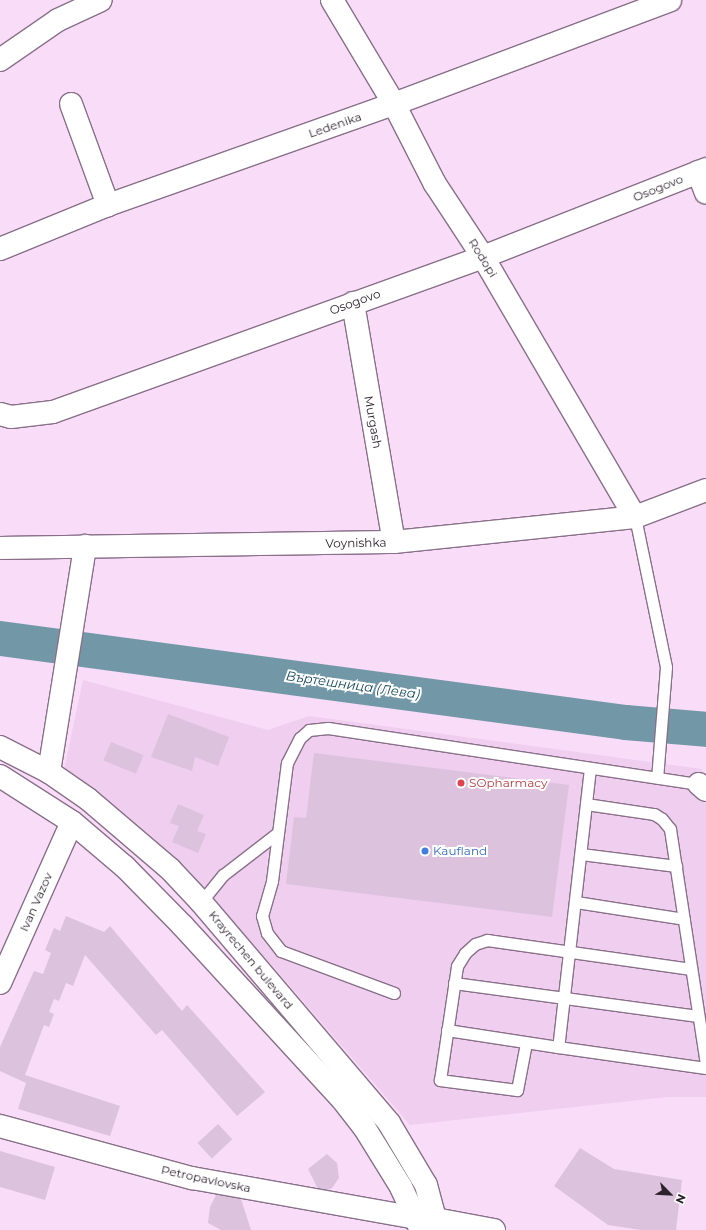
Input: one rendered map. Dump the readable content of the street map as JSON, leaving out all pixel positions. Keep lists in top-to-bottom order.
{
  "streets": {
    "street": [
      "Ledenika",
      "Osogovo",
      "Rodopi",
      "Murgash",
      "Voynishka",
      "Ivan Vazov",
      "Krayrechen bulevard",
      "Petropavlovska"
    ]
  },
  "crossings": [
    ["Ledenika", "Rodopi"],
    ["Osogovo", "Rodopi"],
    ["Osogovo", "Murgash"],
    ["Rodopi", "Voynishka"],
    ["Murgash", "Voynishka"],
    ["Ivan Vazov", "Krayrechen bulevard"],
    ["Krayrechen bulevard", "Petropavlovska"]
  ],
  "water": ["Въртешница (Лева)"],
  "places": ["SOpharmacy", "Kaufland"],
  "north": "bottom right"
}
